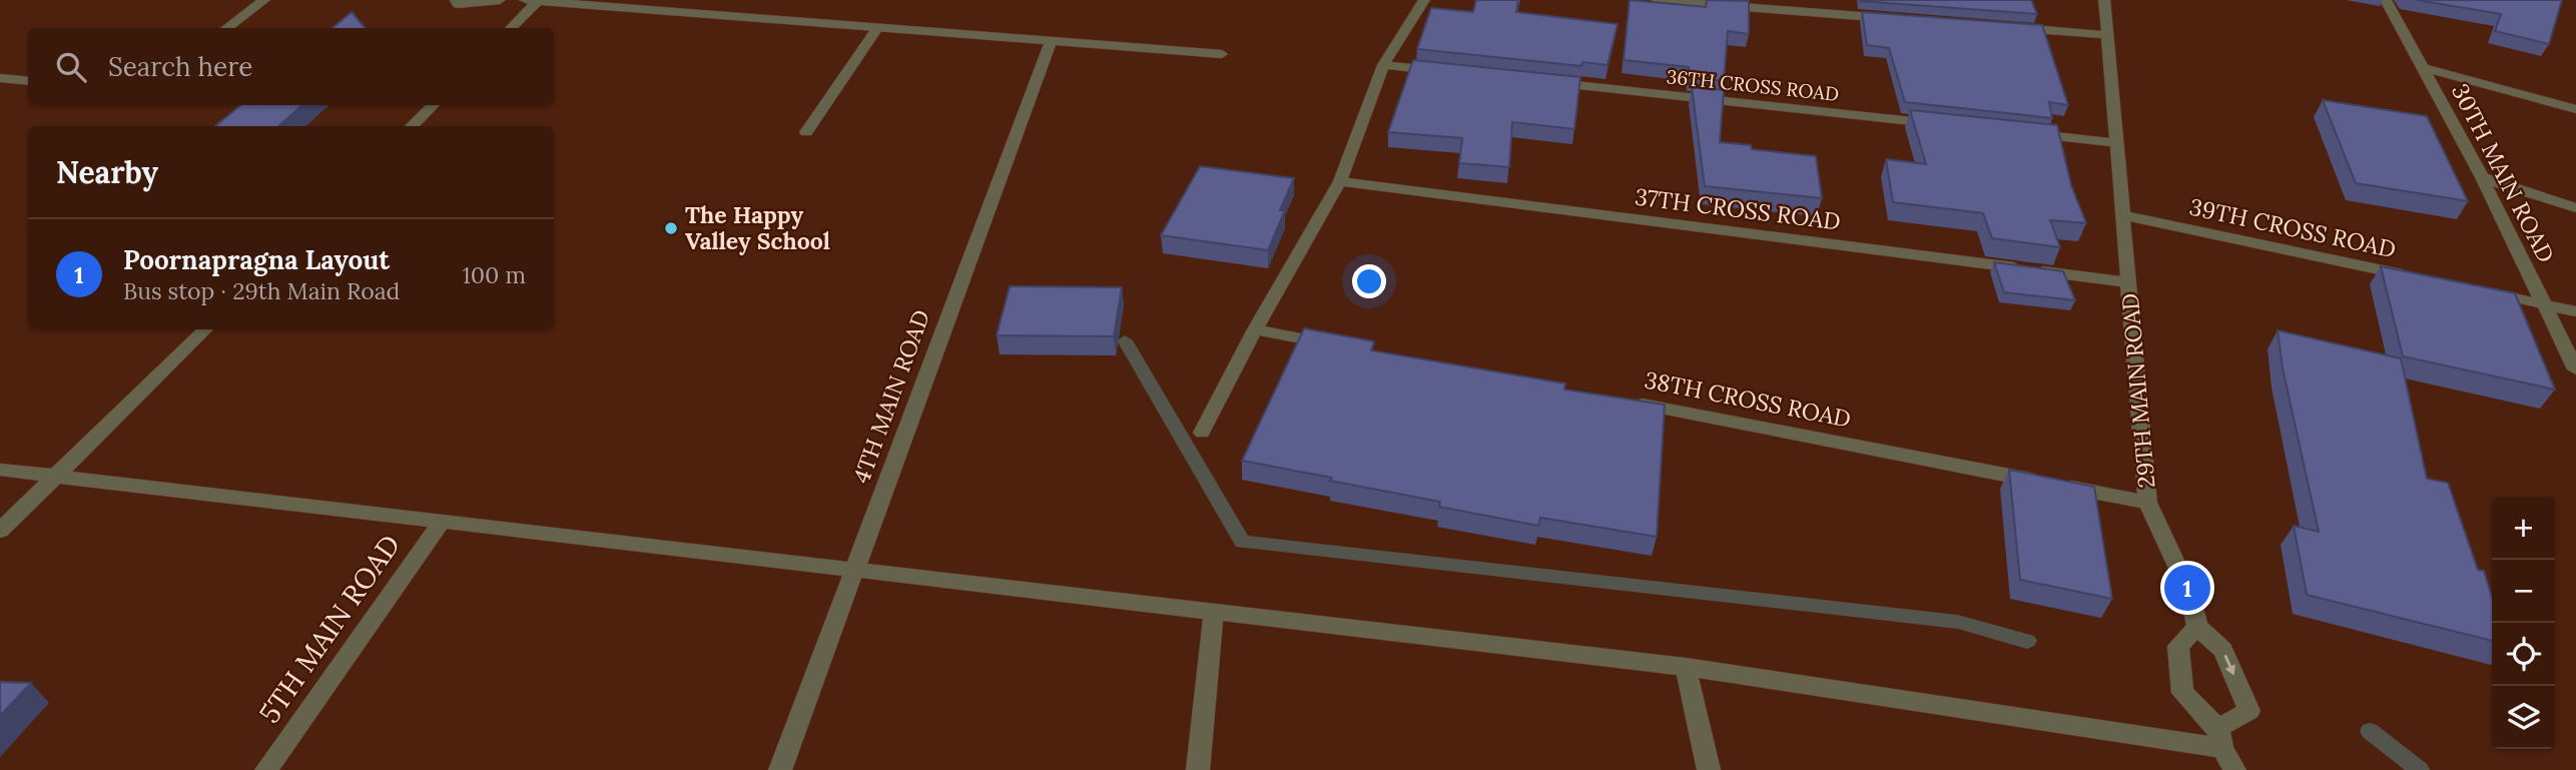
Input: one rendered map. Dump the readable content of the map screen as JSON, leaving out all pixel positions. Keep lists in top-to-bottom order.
{
  "streets": {
    "street": [
      "36TH CROSS ROAD",
      "30TH MAIN ROAD",
      "37TH CROSS ROAD",
      "39TH CROSS ROAD",
      "29TH MAIN ROAD",
      "4TH MAIN ROAD",
      "38TH CROSS ROAD",
      "5TH MAIN ROAD"
    ]
  },
  "crossings": [
    ["37TH CROSS ROAD", "29TH MAIN ROAD"],
    ["39TH CROSS ROAD", "29TH MAIN ROAD"],
    ["29TH MAIN ROAD", "38TH CROSS ROAD"]
  ],
  "places": ["The Happy Valley School"],
  "page": {
    "search": "Search here",
    "heading": "Nearby",
    "list": [
      {
        "mark": "1",
        "name": "Poornapragna Layout",
        "note": "Bus stop · 29th Main Road",
        "value": "100 m"
      }
    ],
    "map_buttons": ["+", "−"],
    "pins": "1"
  }
}
